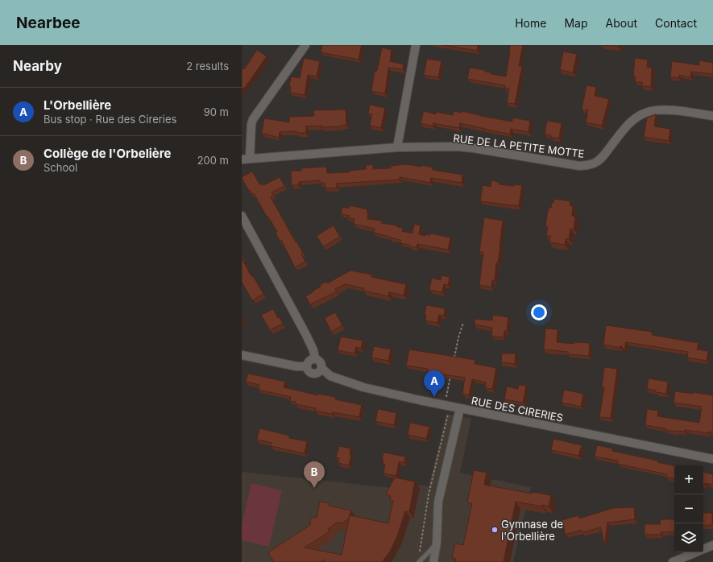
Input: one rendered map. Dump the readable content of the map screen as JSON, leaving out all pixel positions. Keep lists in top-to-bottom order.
{
  "streets": {
    "street": ["RUE DE LA PETITE MOTTE", "RUE DES CIRERIES"]
  },
  "places": ["Gymnase de l'Orbellière"],
  "page": {
    "header": "Nearbee",
    "nav": [
      "Home",
      "Map",
      "About",
      "Contact"
    ],
    "heading": ["Nearby", "2 results"],
    "list": [
      {
        "mark": "A",
        "name": "L'Orbellière",
        "note": "Bus stop · Rue des Cireries",
        "value": "90 m"
      },
      {
        "mark": "B",
        "name": "Collège de l'Orbelière",
        "note": "School",
        "value": "200 m"
      }
    ],
    "pins": ["A", "B"],
    "map_buttons": ["+", "−"]
  }
}
